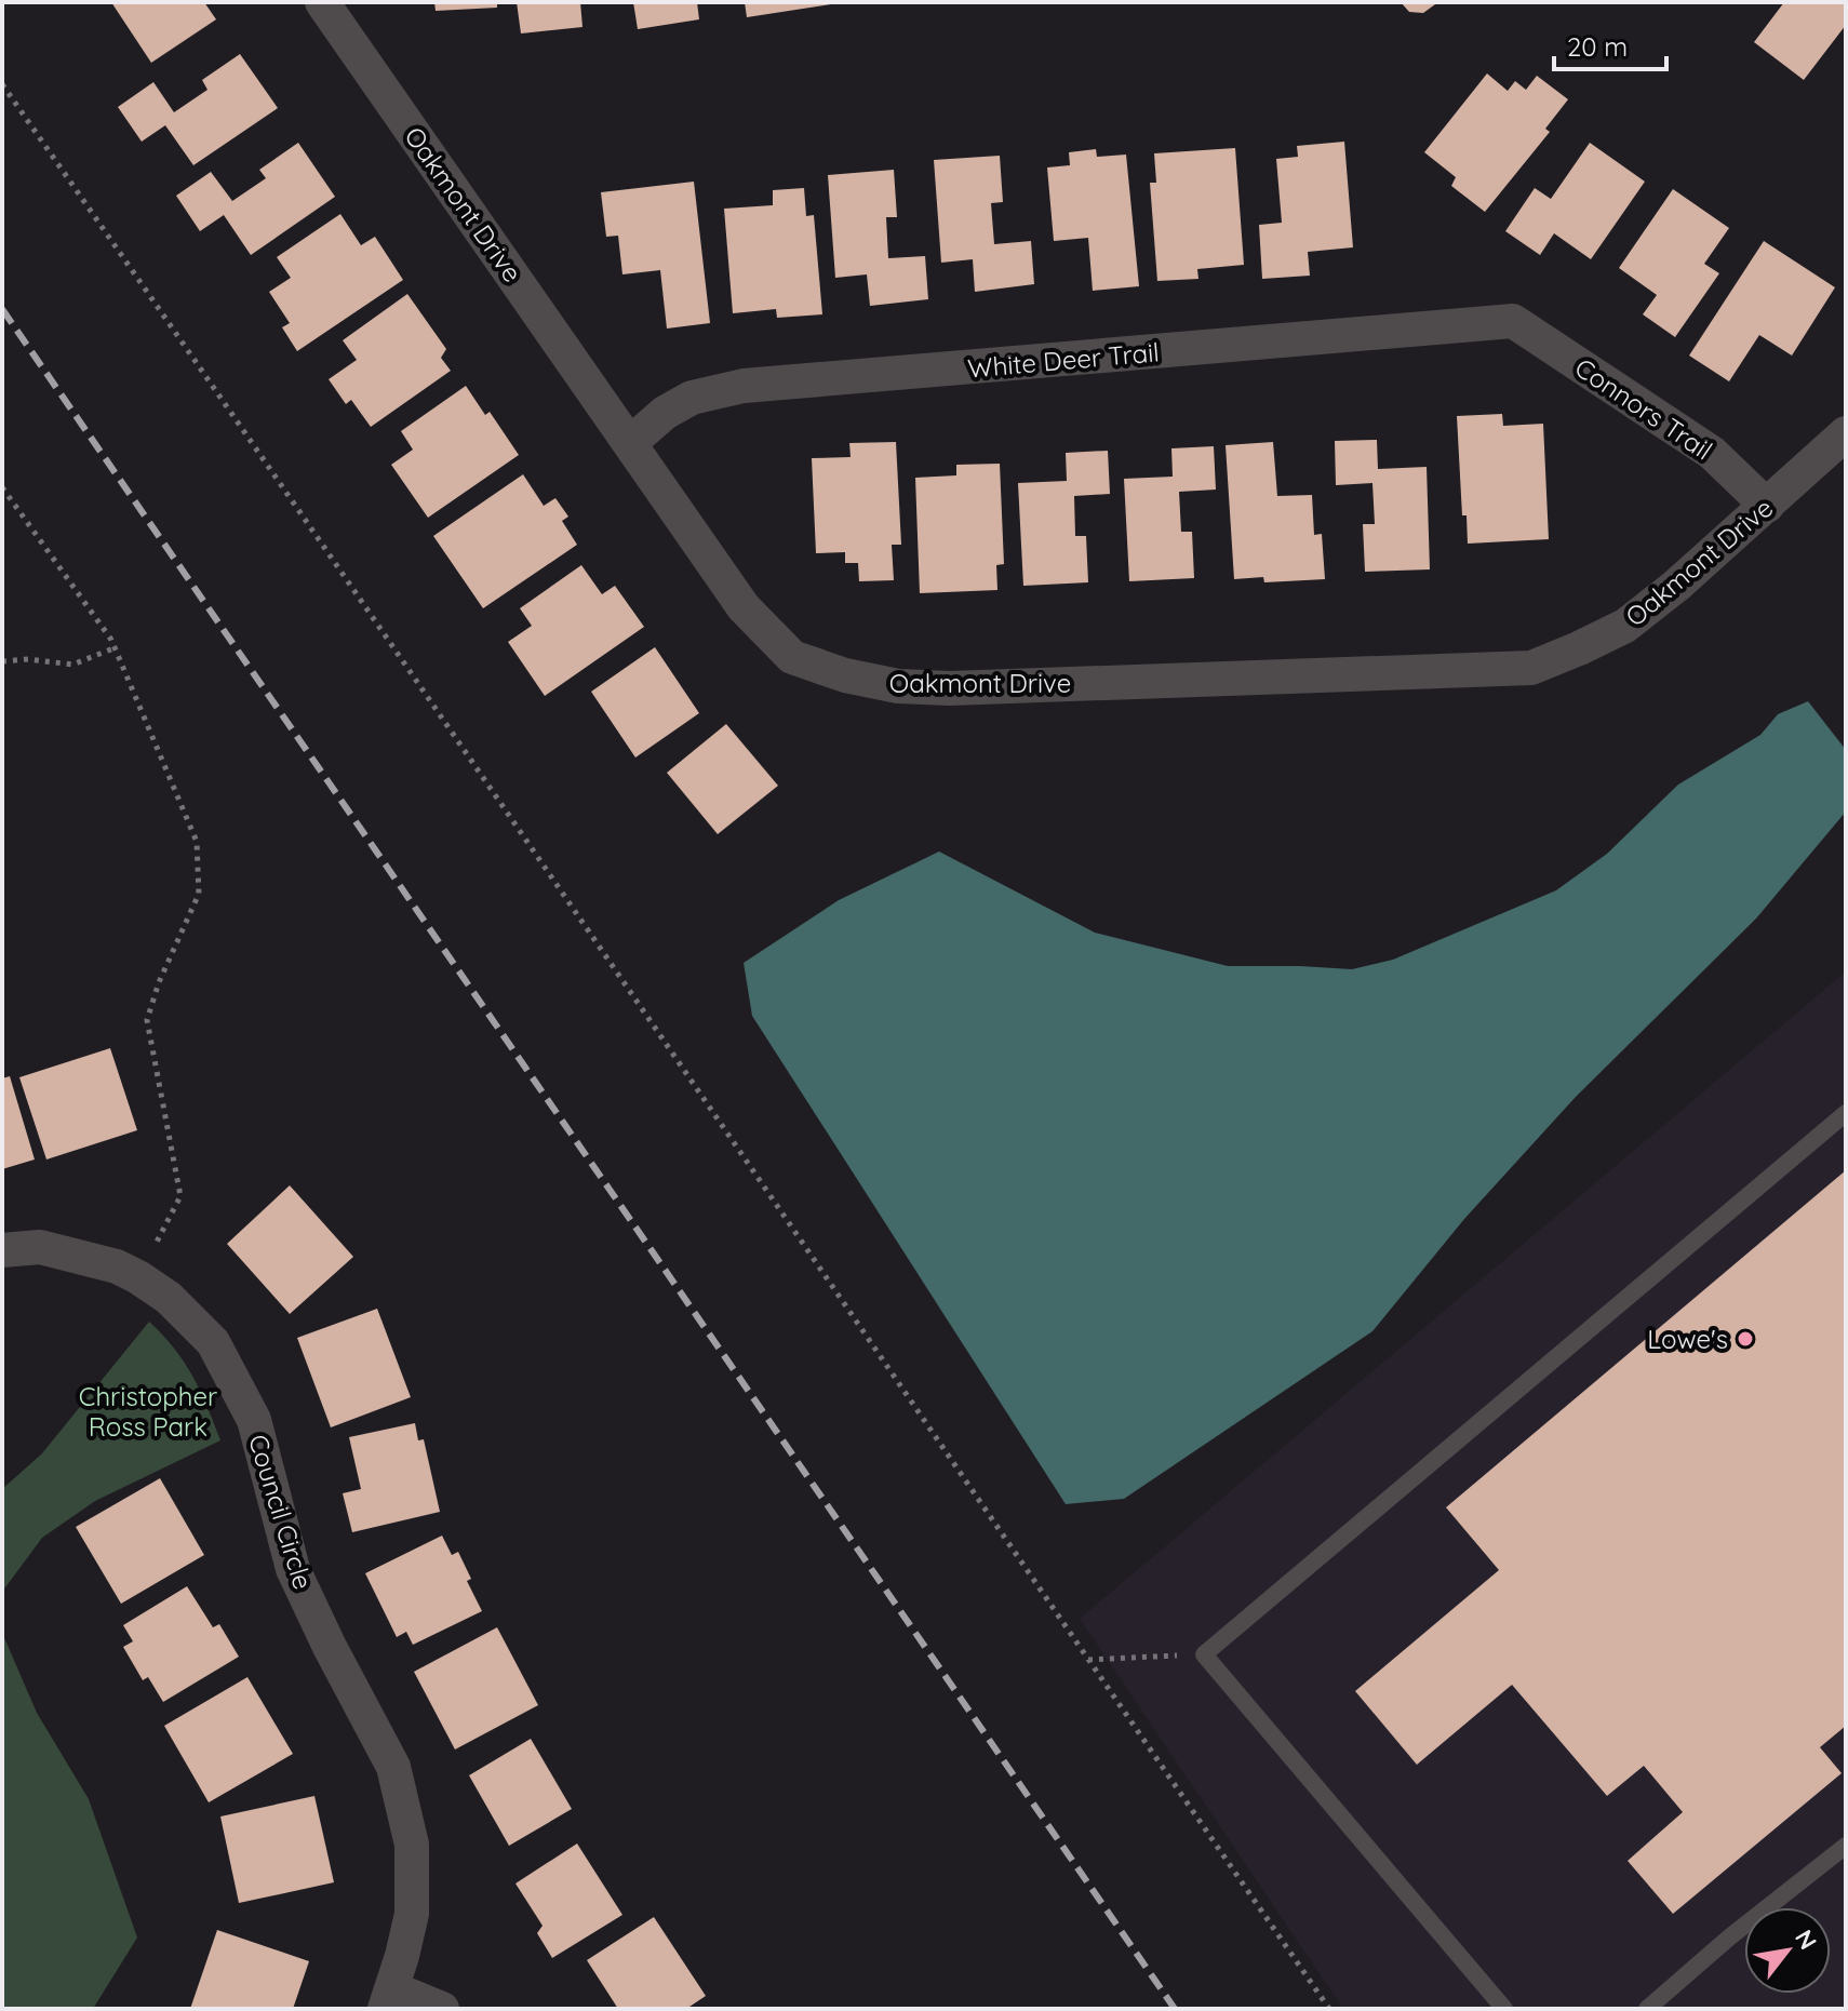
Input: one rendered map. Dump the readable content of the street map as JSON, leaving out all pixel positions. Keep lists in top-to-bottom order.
{
  "streets": {
    "street": [
      "Oakmont Drive",
      "White Deer Trail",
      "Connors Trail",
      "Council Circle"
    ]
  },
  "crossings": [
    ["Oakmont Drive", "White Deer Trail"],
    ["Oakmont Drive", "Connors Trail"],
    ["White Deer Trail", "Connors Trail"]
  ],
  "parks": ["Christopher Ross Park"],
  "places": ["Lowe's"],
  "scale_bar": "20 m",
  "north": "top right"
}
